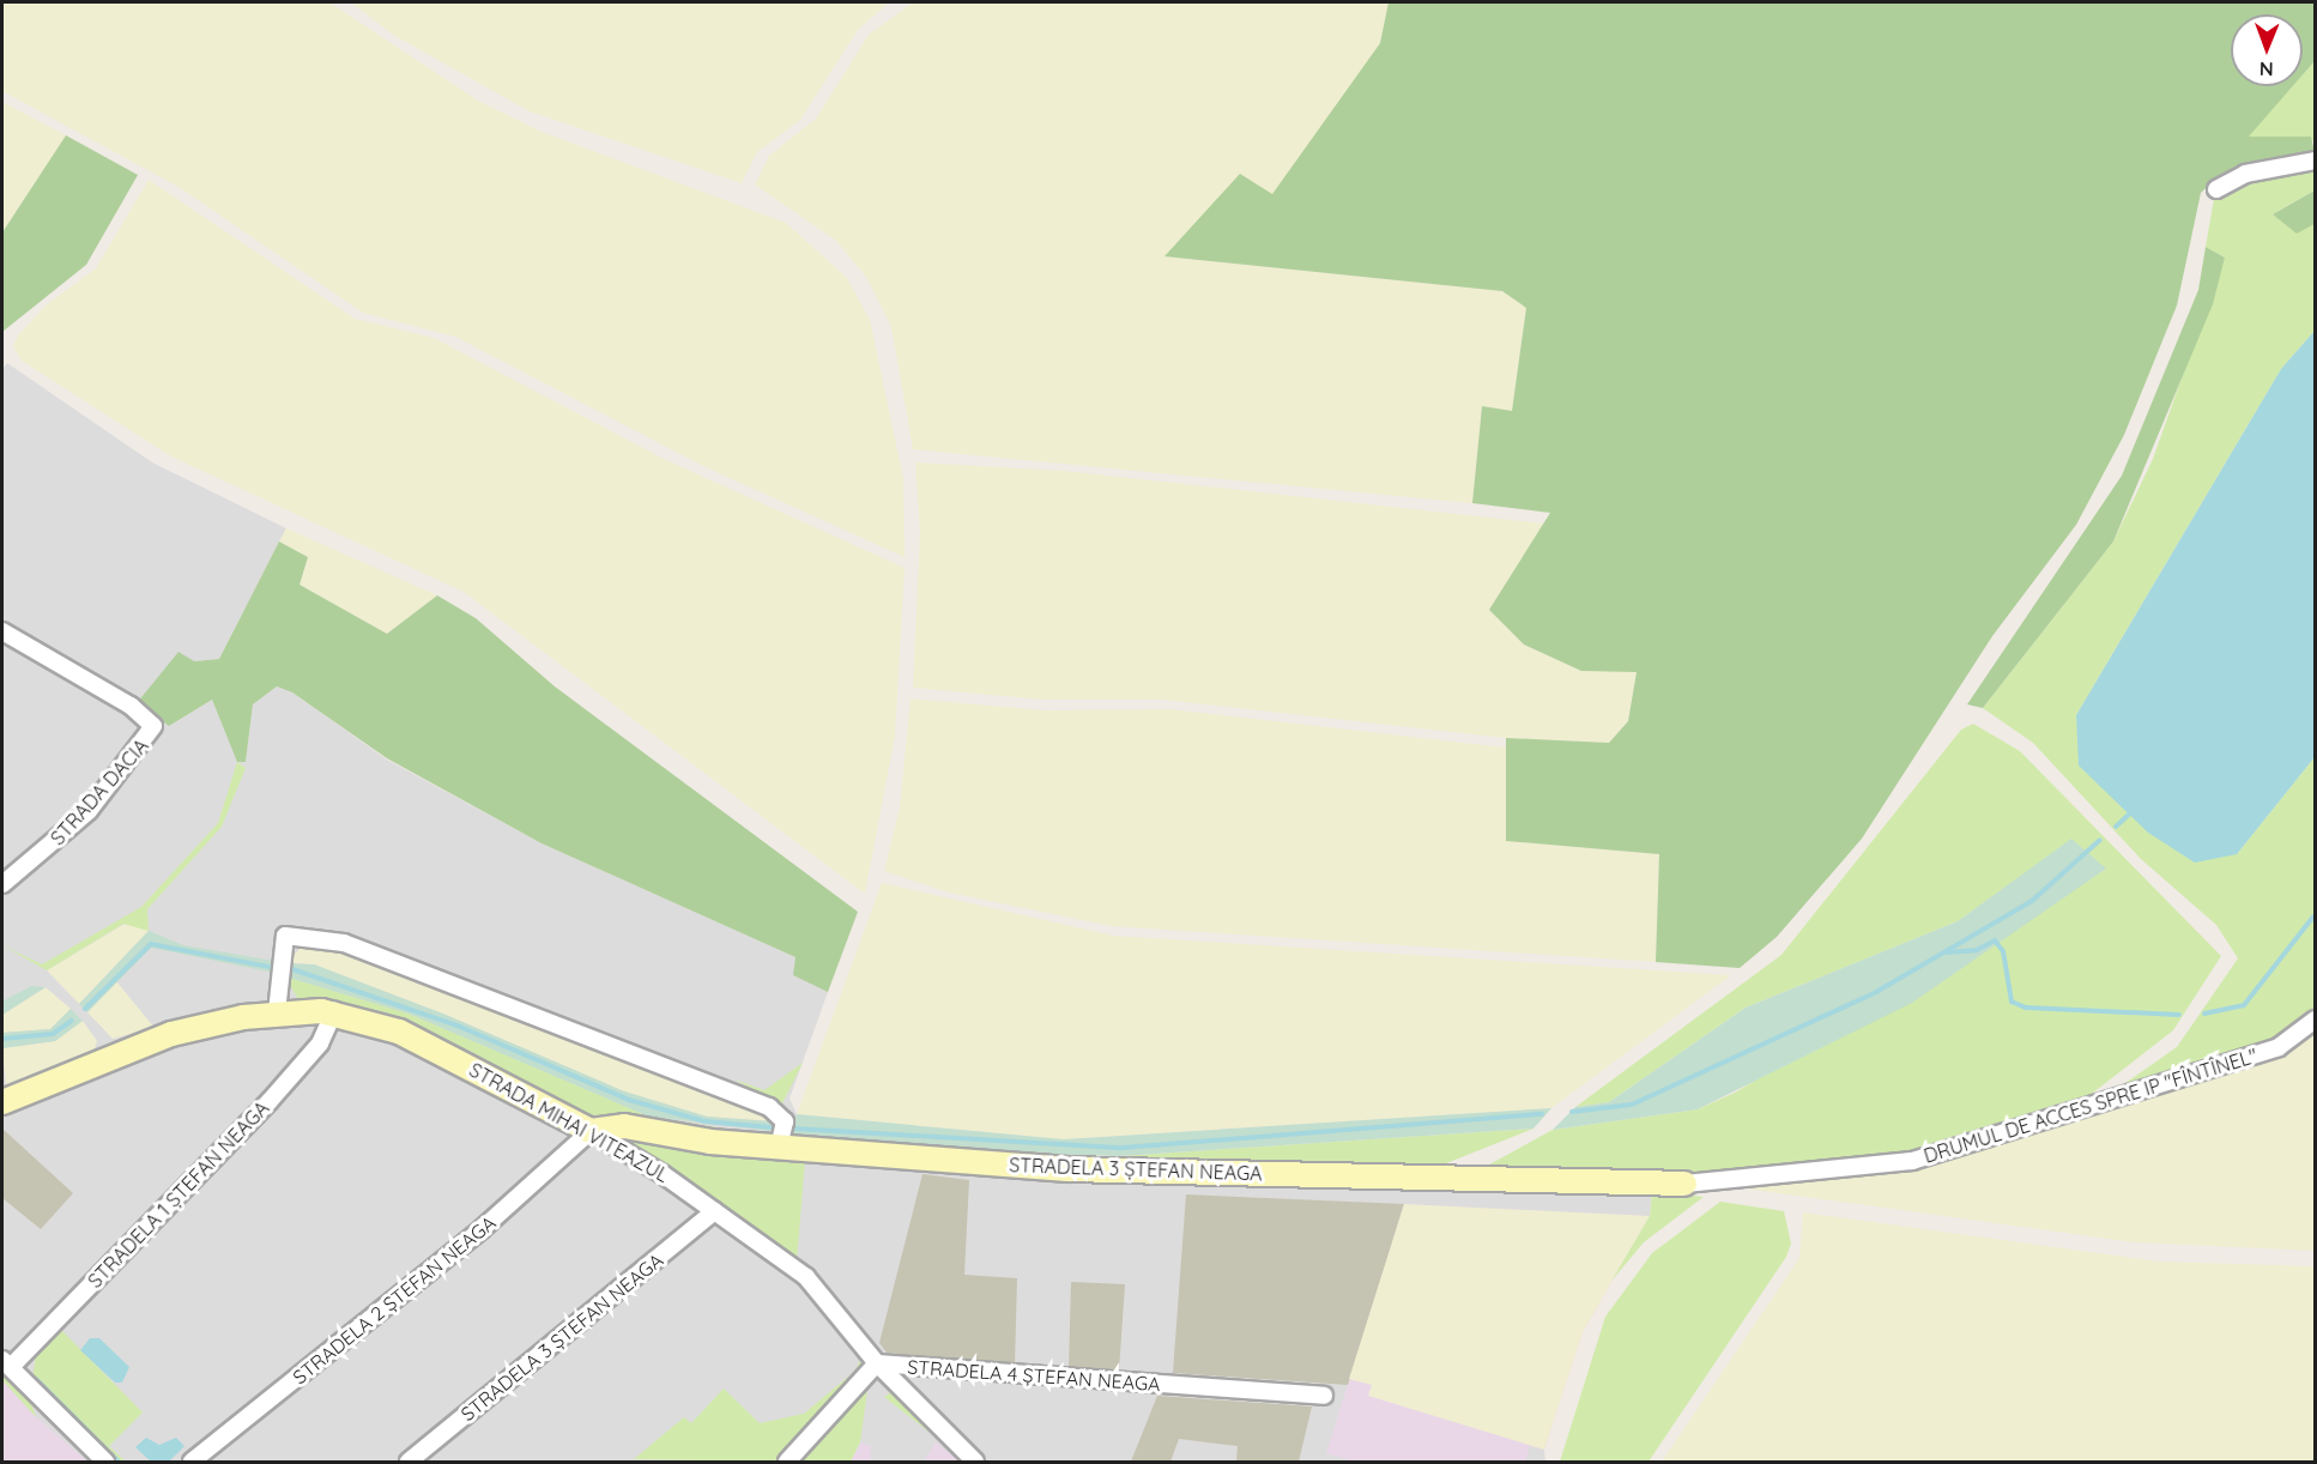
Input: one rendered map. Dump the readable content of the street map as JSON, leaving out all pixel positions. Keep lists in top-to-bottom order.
{
  "streets": {
    "street": [
      "STRADA DACIA",
      "DRUMUL DE ACCES SPRE IP \"FÎNTÎNEL\"",
      "STRADA MIHAI VITEAZUL",
      "STRADELA 3 ȘTEFAN NEAGA",
      "STRADELA 1 ȘTEFAN NEAGA",
      "STRADELA 2 ȘTEFAN NEAGA",
      "STRADELA 4 ȘTEFAN NEAGA"
    ]
  },
  "crossings": [
    ["DRUMUL DE ACCES SPRE IP \"FÎNTÎNEL\"", "STRADELA 3 ȘTEFAN NEAGA"],
    ["STRADA MIHAI VITEAZUL", "STRADELA 3 ȘTEFAN NEAGA"],
    ["STRADA MIHAI VITEAZUL", "STRADELA 1 ȘTEFAN NEAGA"],
    ["STRADA MIHAI VITEAZUL", "STRADELA 2 ȘTEFAN NEAGA"],
    ["STRADA MIHAI VITEAZUL", "STRADELA 4 ȘTEFAN NEAGA"],
    ["STRADELA 3 ȘTEFAN NEAGA", "STRADELA 2 ȘTEFAN NEAGA"]
  ],
  "north": "bottom"
}
